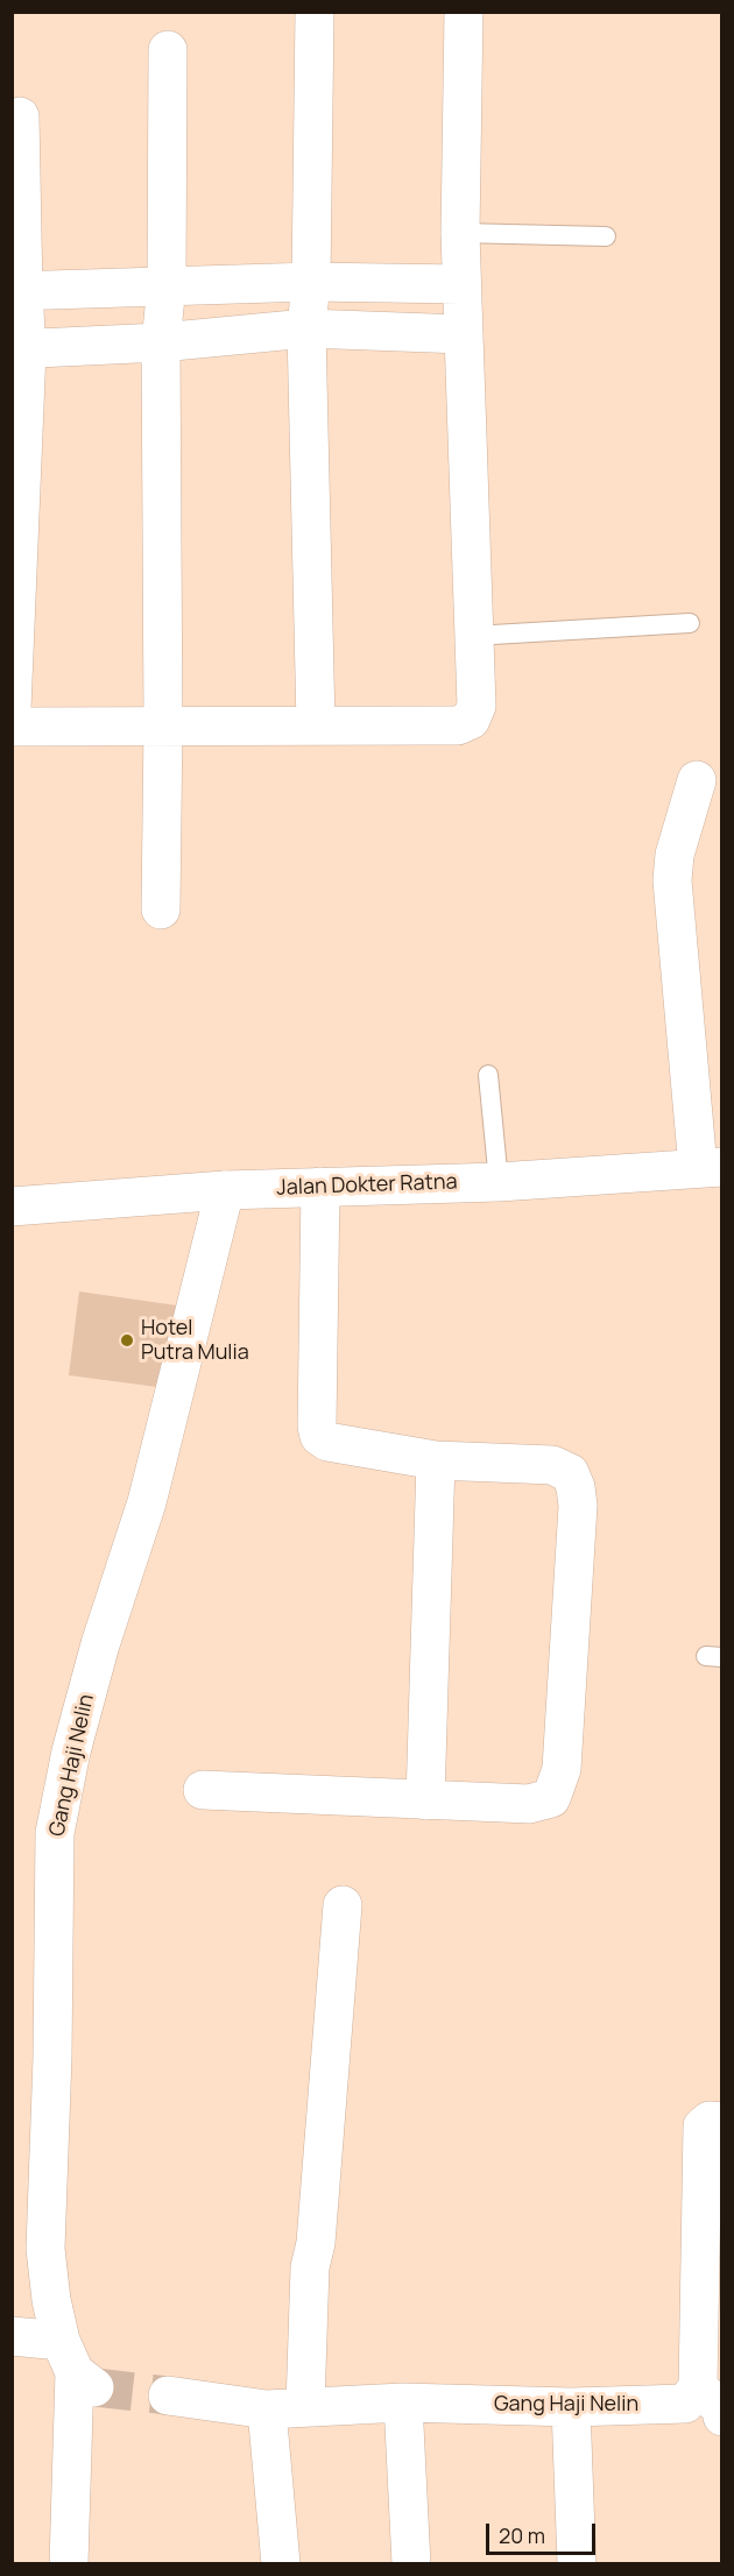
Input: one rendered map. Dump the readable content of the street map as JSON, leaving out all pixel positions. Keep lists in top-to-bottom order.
{
  "streets": {
    "street": ["Jalan Dokter Ratna", "Gang Haji Nelin"]
  },
  "crossings": [
    ["Jalan Dokter Ratna", "Gang Haji Nelin"]
  ],
  "places": ["Hotel Putra Mulia"],
  "scale_bar": "20 m"
}
